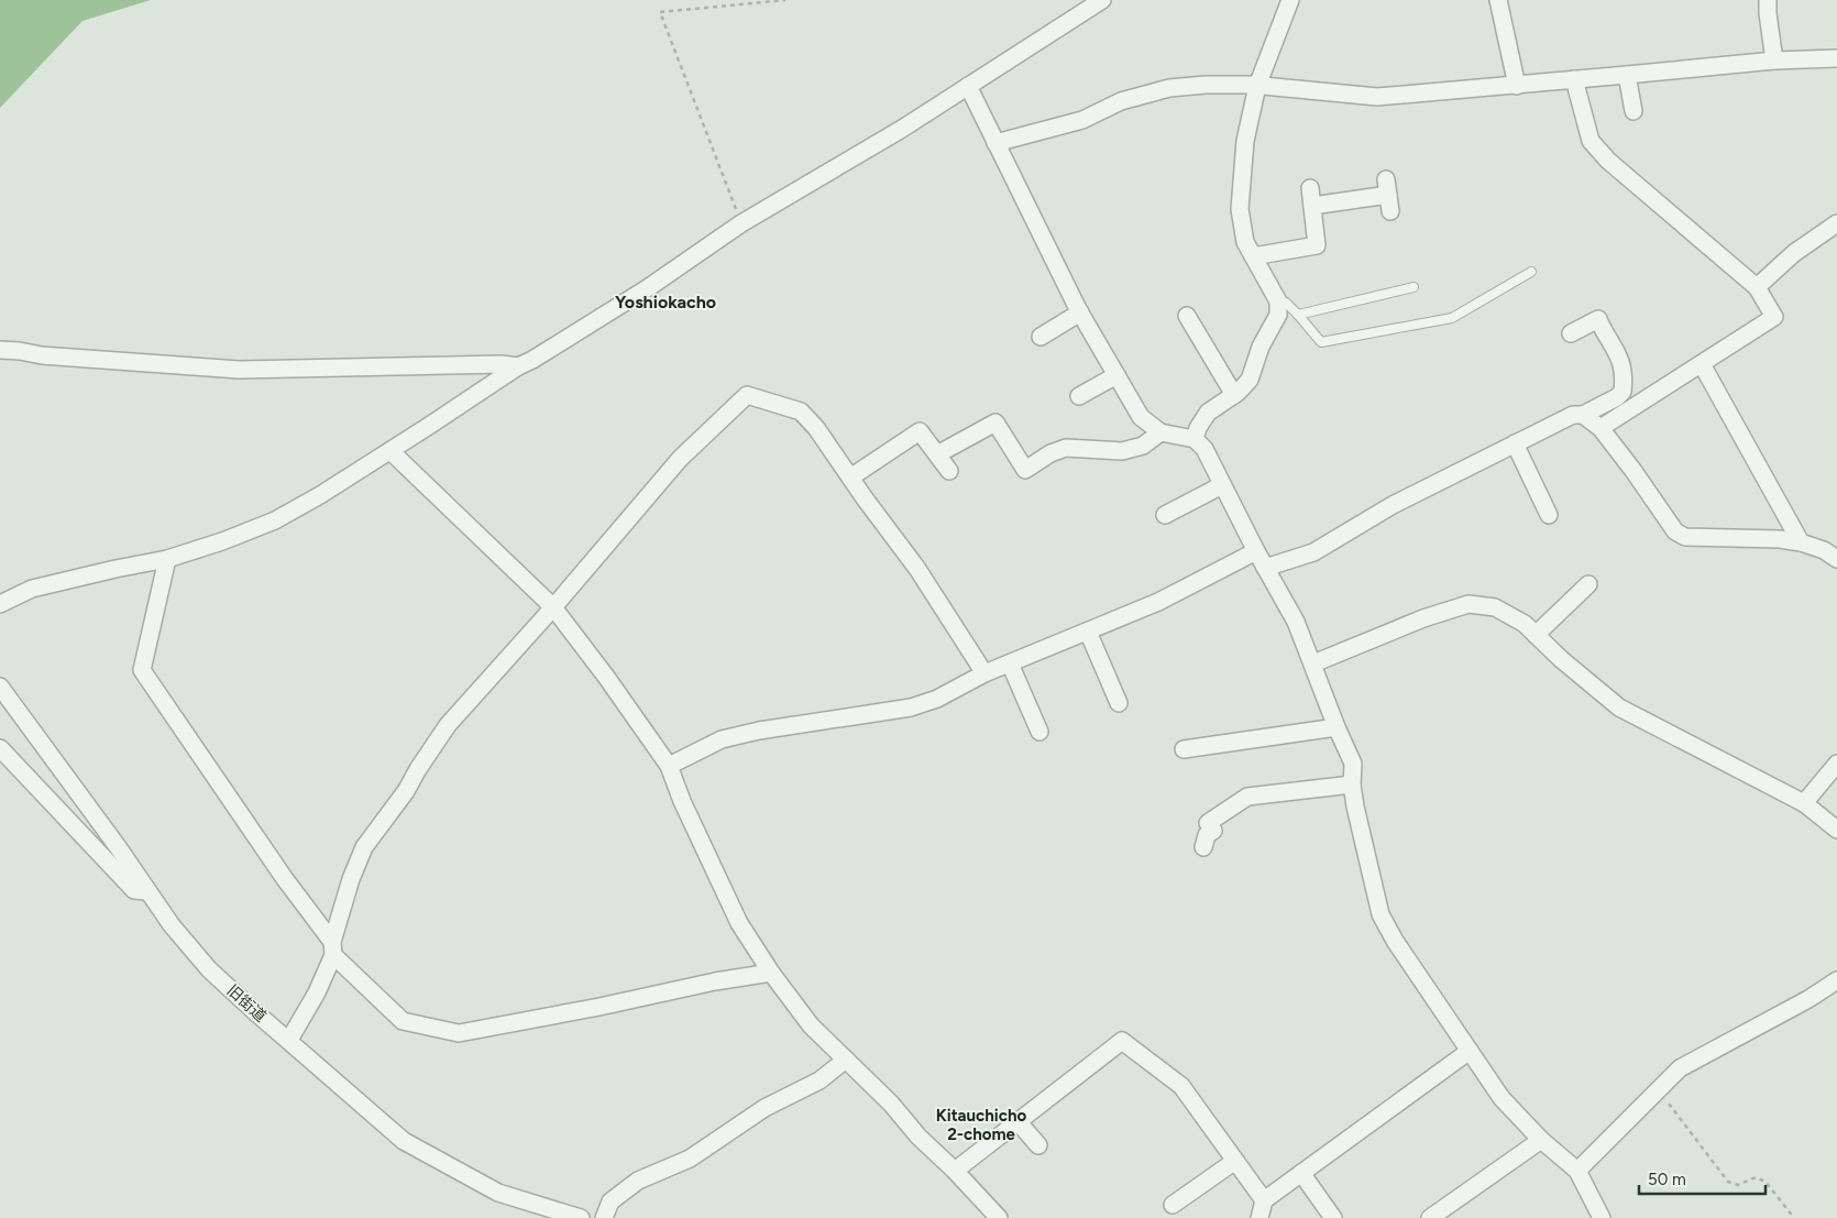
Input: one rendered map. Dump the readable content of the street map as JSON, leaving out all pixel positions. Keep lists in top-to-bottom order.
{
  "streets": {
    "street": ["旧街道"]
  },
  "districts": ["Yoshiokacho", "Kitauchicho 2-chome"],
  "scale_bar": "50 m"
}
